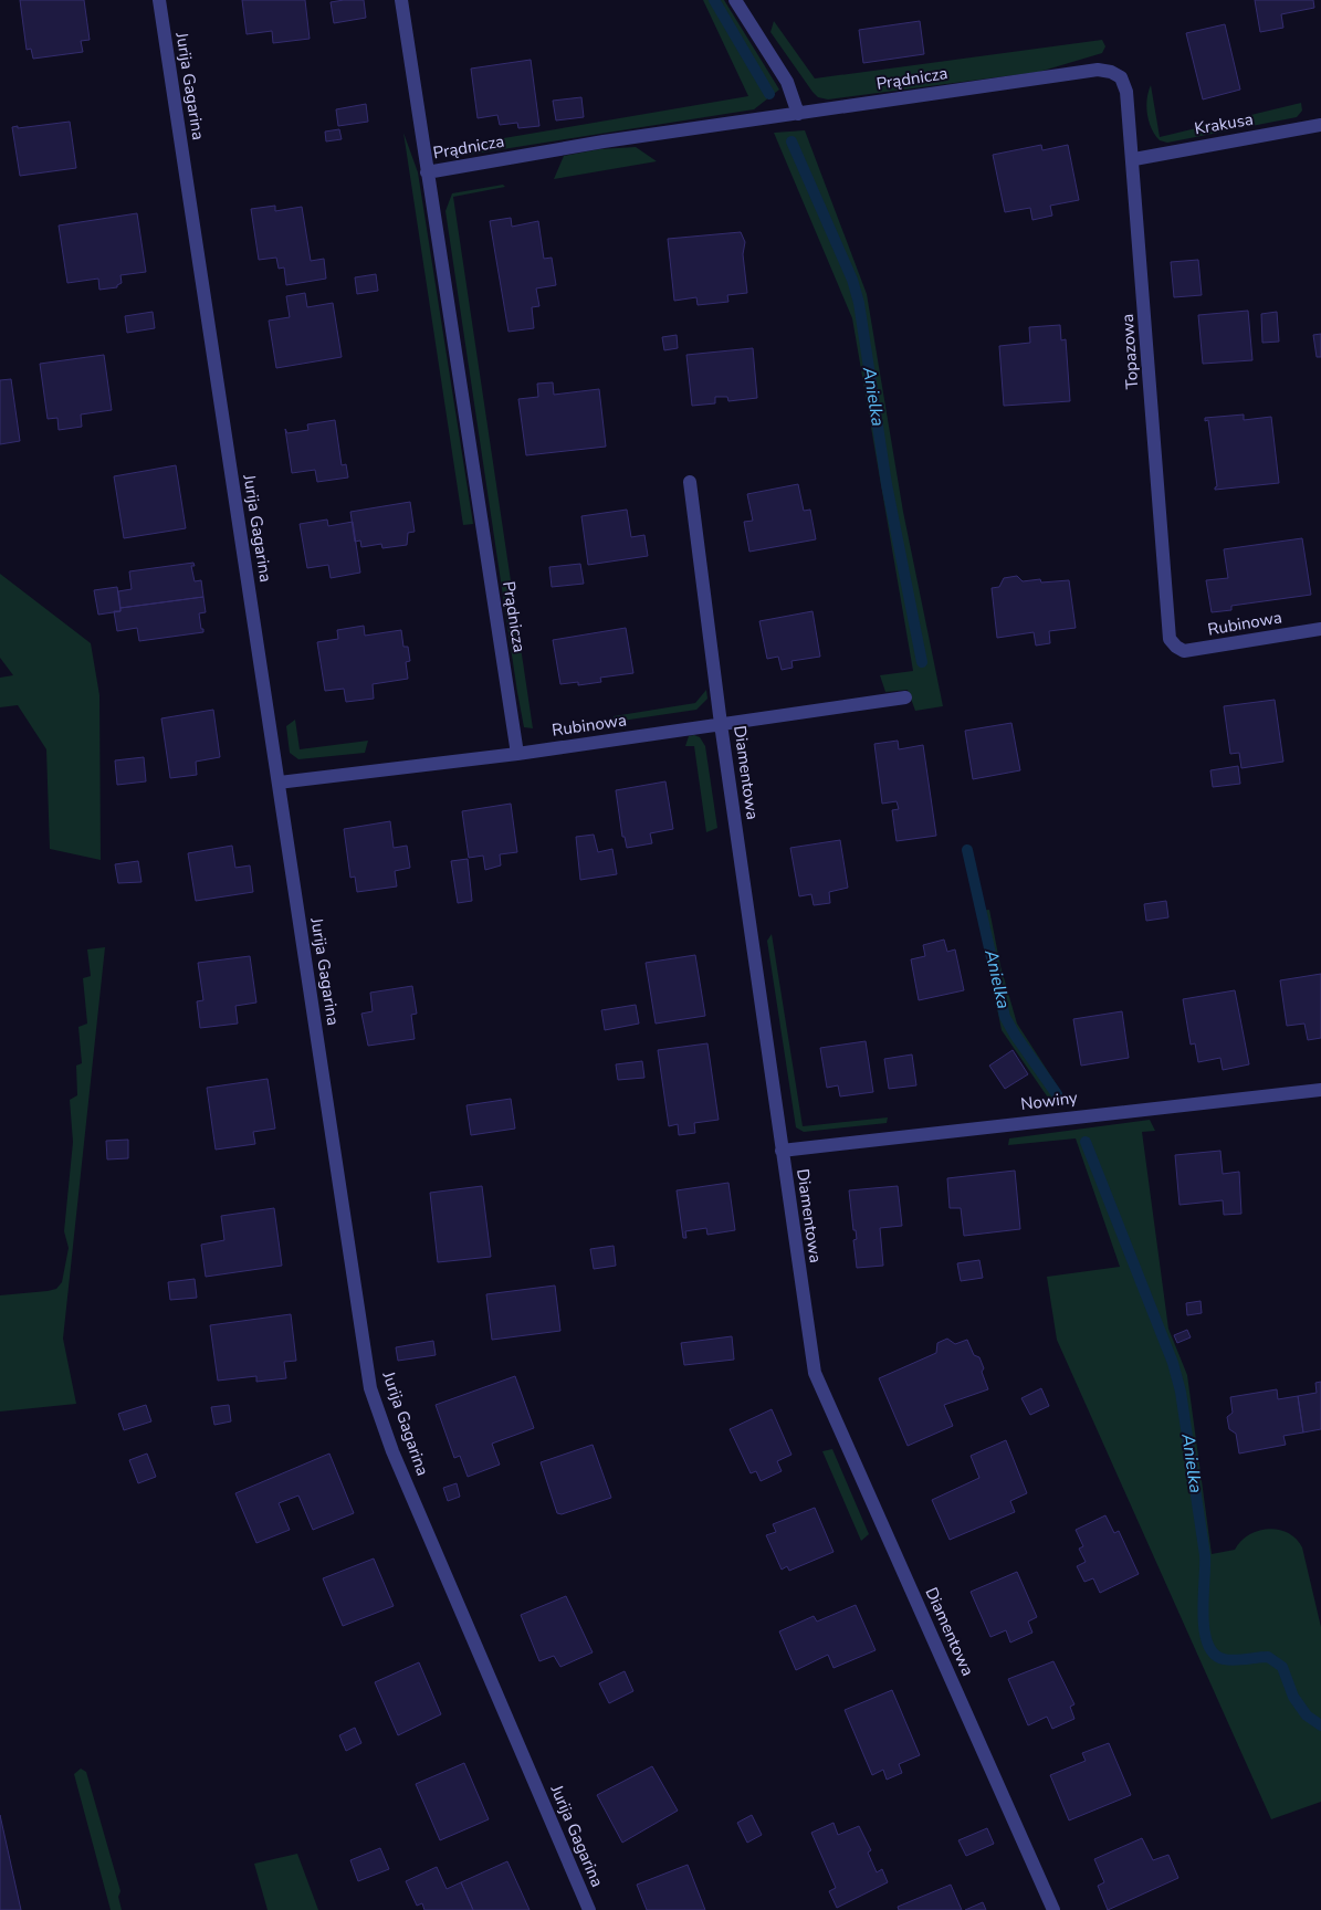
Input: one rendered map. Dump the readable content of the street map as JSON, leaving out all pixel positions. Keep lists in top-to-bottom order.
{
  "streets": {
    "street": [
      "Prądnicza",
      "Jurija Gagarina",
      "Krakusa",
      "Topazowa",
      "Rubinowa",
      "Diamentowa",
      "Nowiny"
    ]
  },
  "crossings": [
    ["Prądnicza", "Topazowa"],
    ["Prądnicza", "Rubinowa"],
    ["Jurija Gagarina", "Rubinowa"],
    ["Krakusa", "Topazowa"],
    ["Topazowa", "Rubinowa"],
    ["Rubinowa", "Diamentowa"],
    ["Diamentowa", "Nowiny"]
  ],
  "water": ["Anielka"]
}
